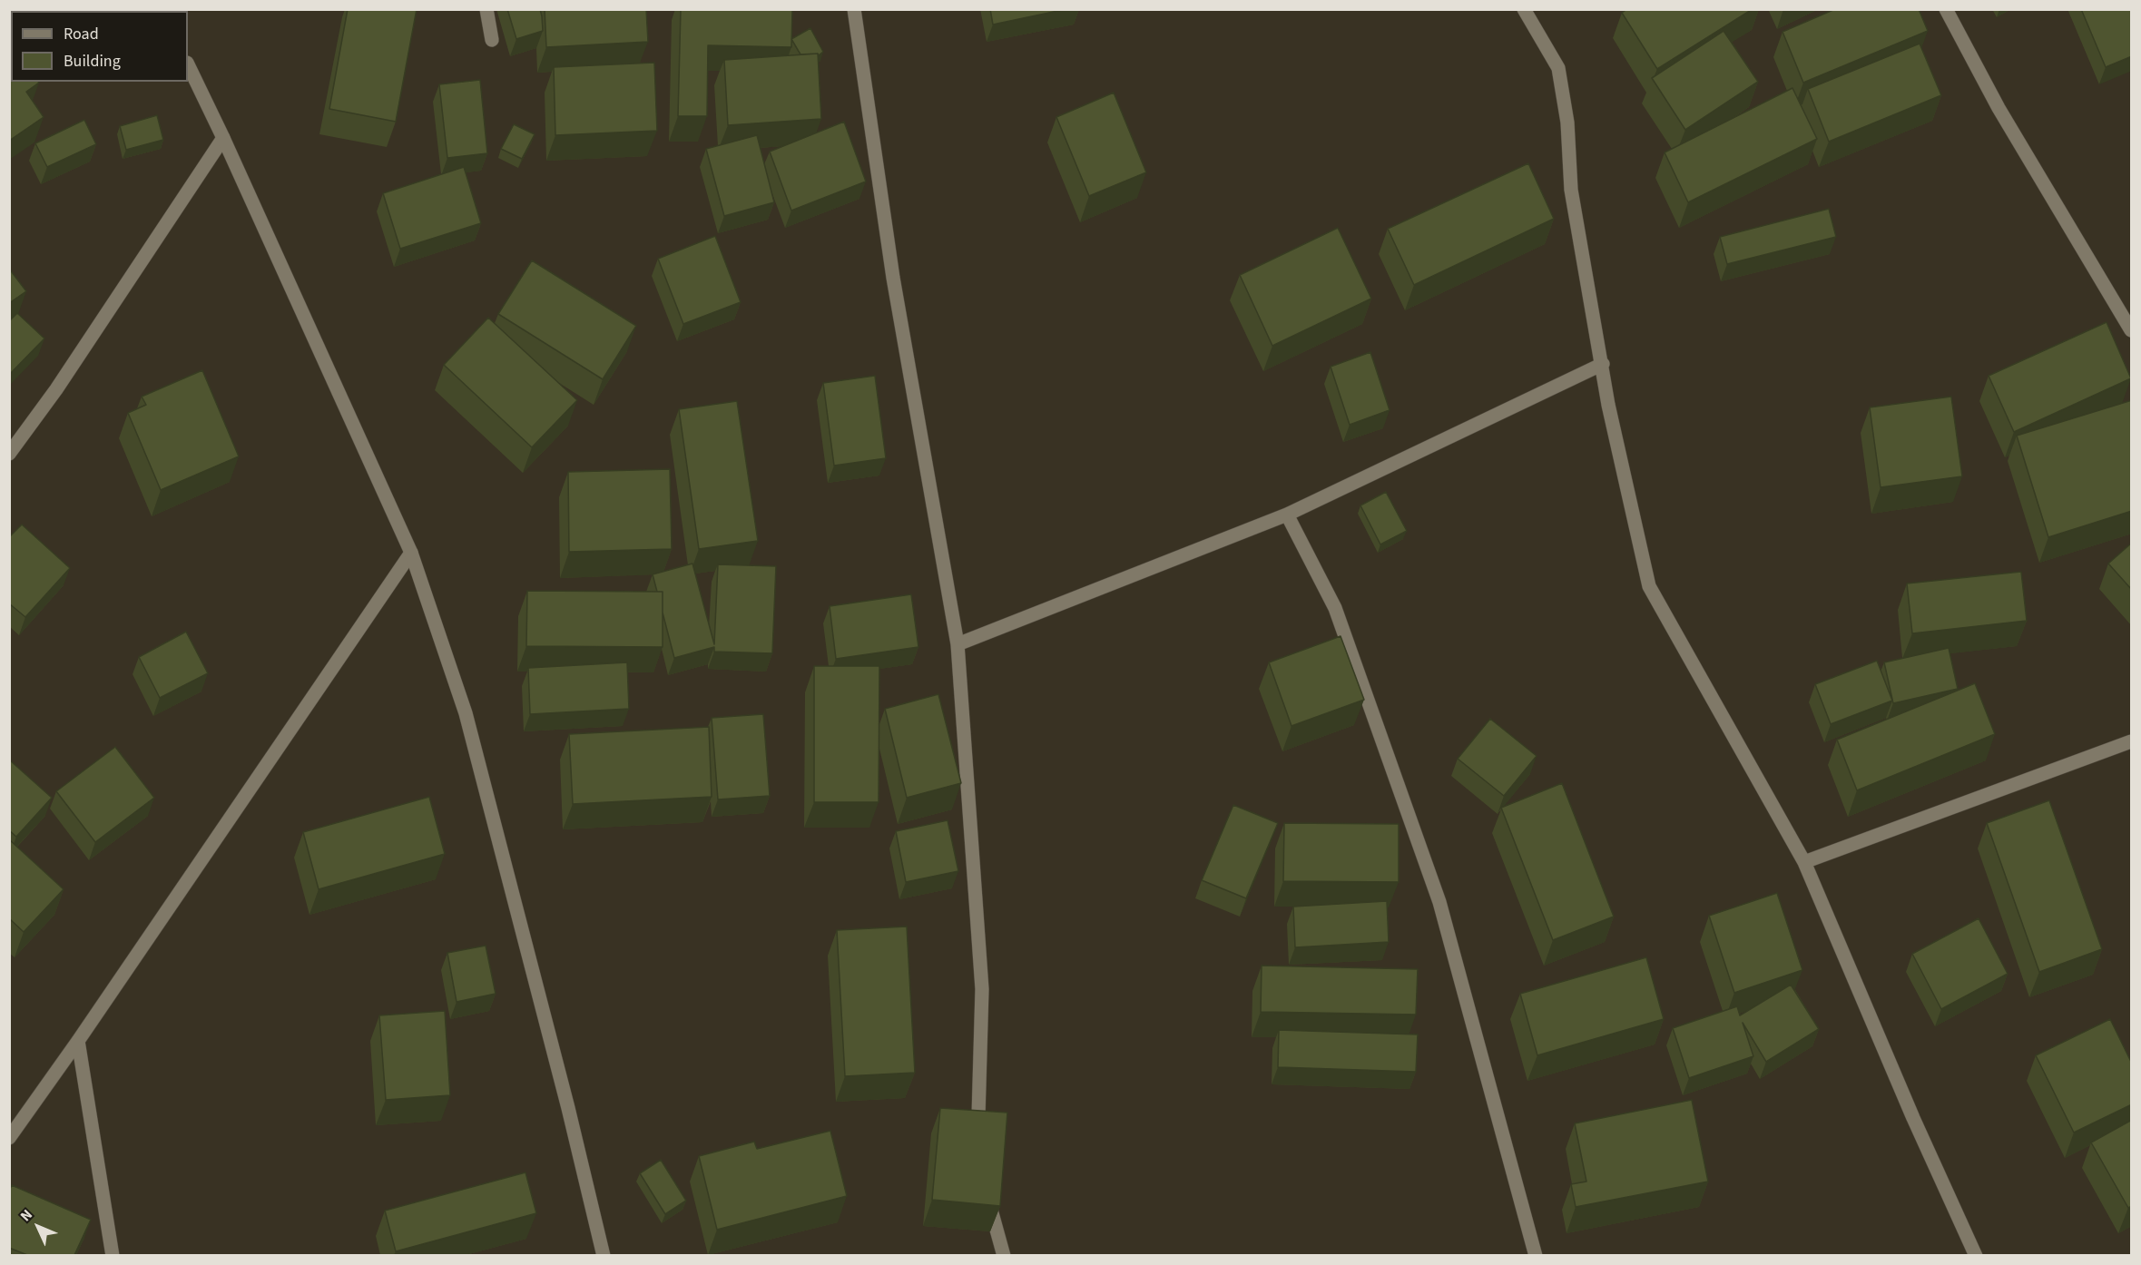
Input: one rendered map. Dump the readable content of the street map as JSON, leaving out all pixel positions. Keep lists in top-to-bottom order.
{
  "legend": ["Road", "Building"],
  "north": "top left"
}
